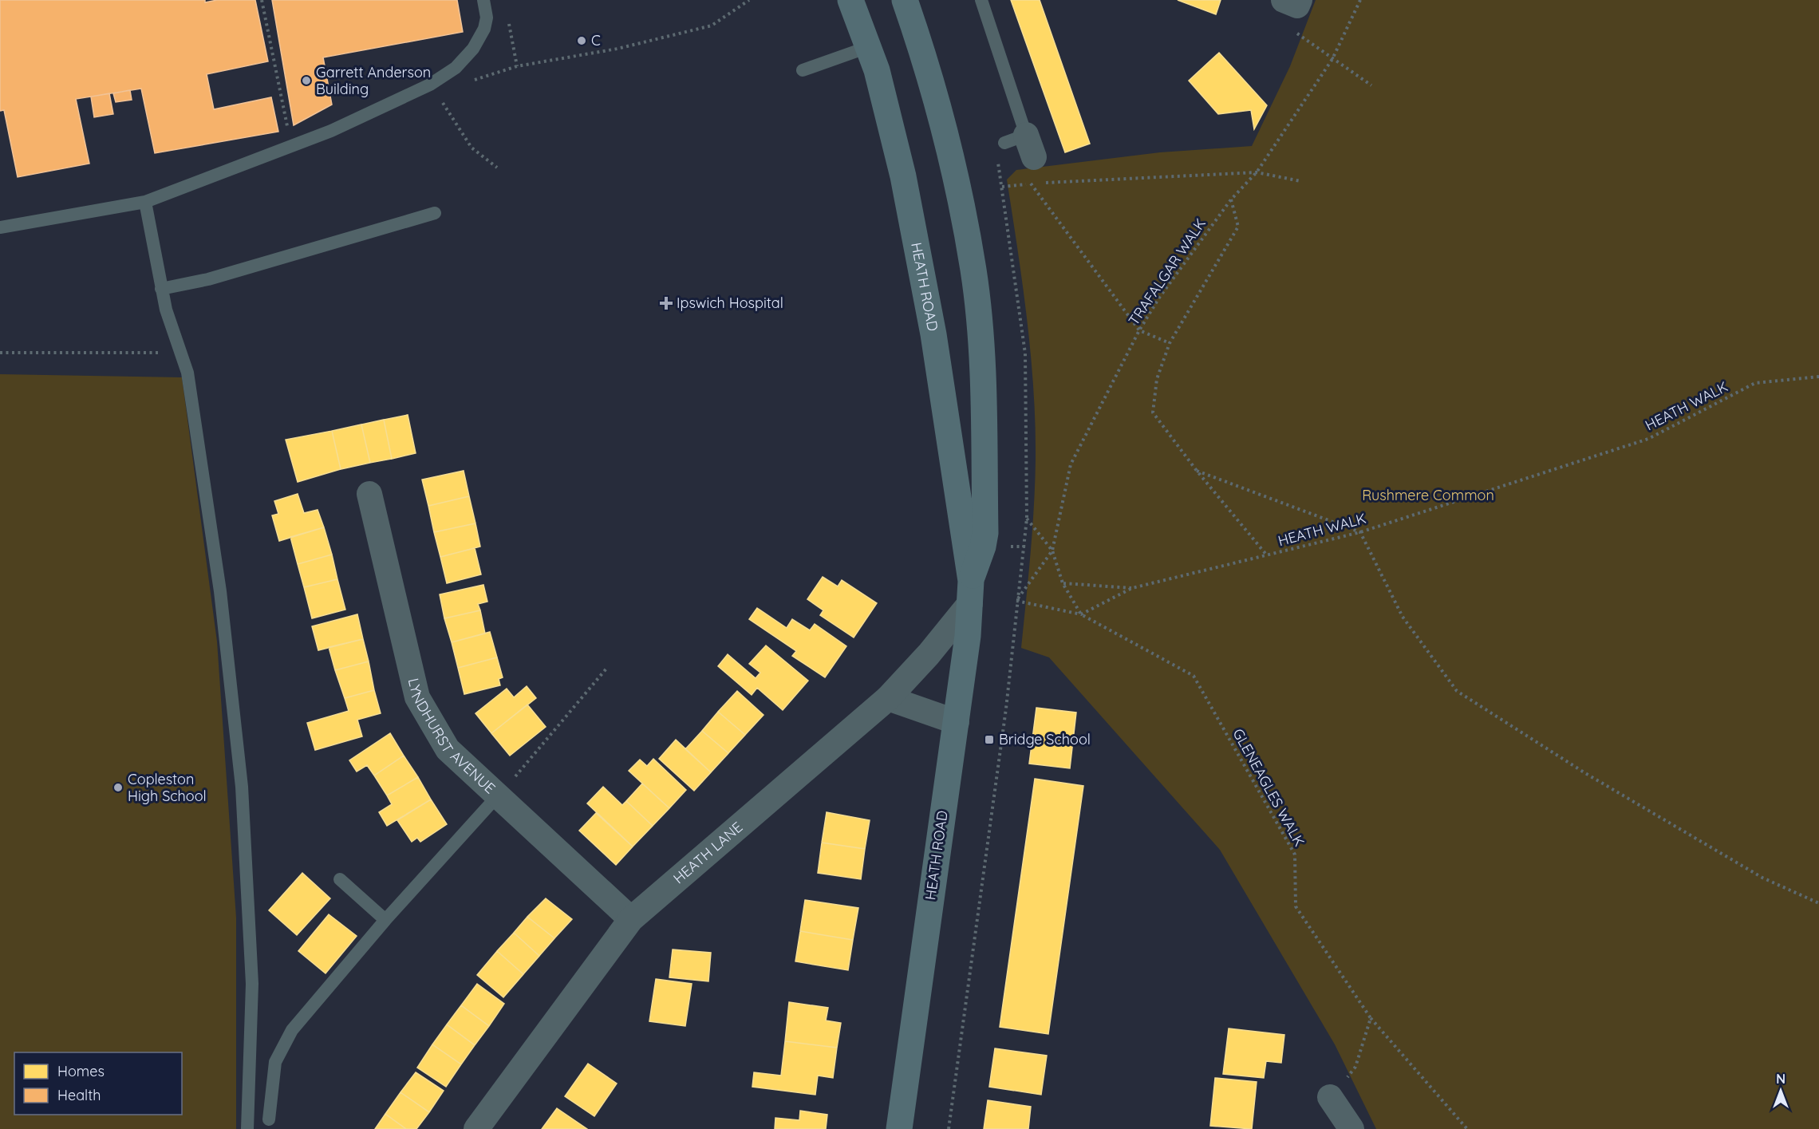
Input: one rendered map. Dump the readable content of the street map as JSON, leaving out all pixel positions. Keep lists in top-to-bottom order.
{
  "streets": {
    "main road": ["HEATH ROAD"],
    "street": ["LYNDHURST AVENUE", "HEATH LANE"],
    "path": ["TRAFALGAR WALK", "HEATH WALK", "GLENEAGLES WALK"]
  },
  "crossings": [
    ["HEATH ROAD", "HEATH LANE"],
    ["HEATH WALK", "GLENEAGLES WALK"],
    ["LYNDHURST AVENUE", "HEATH LANE"]
  ],
  "parks": ["Rushmere Common"],
  "places": {
    "other": ["C", "Garrett Anderson Building", "Copleston High School"],
    "health": ["Ipswich Hospital"],
    "transit": ["Bridge School"]
  },
  "legend": ["Homes", "Health"],
  "north": "top"
}
